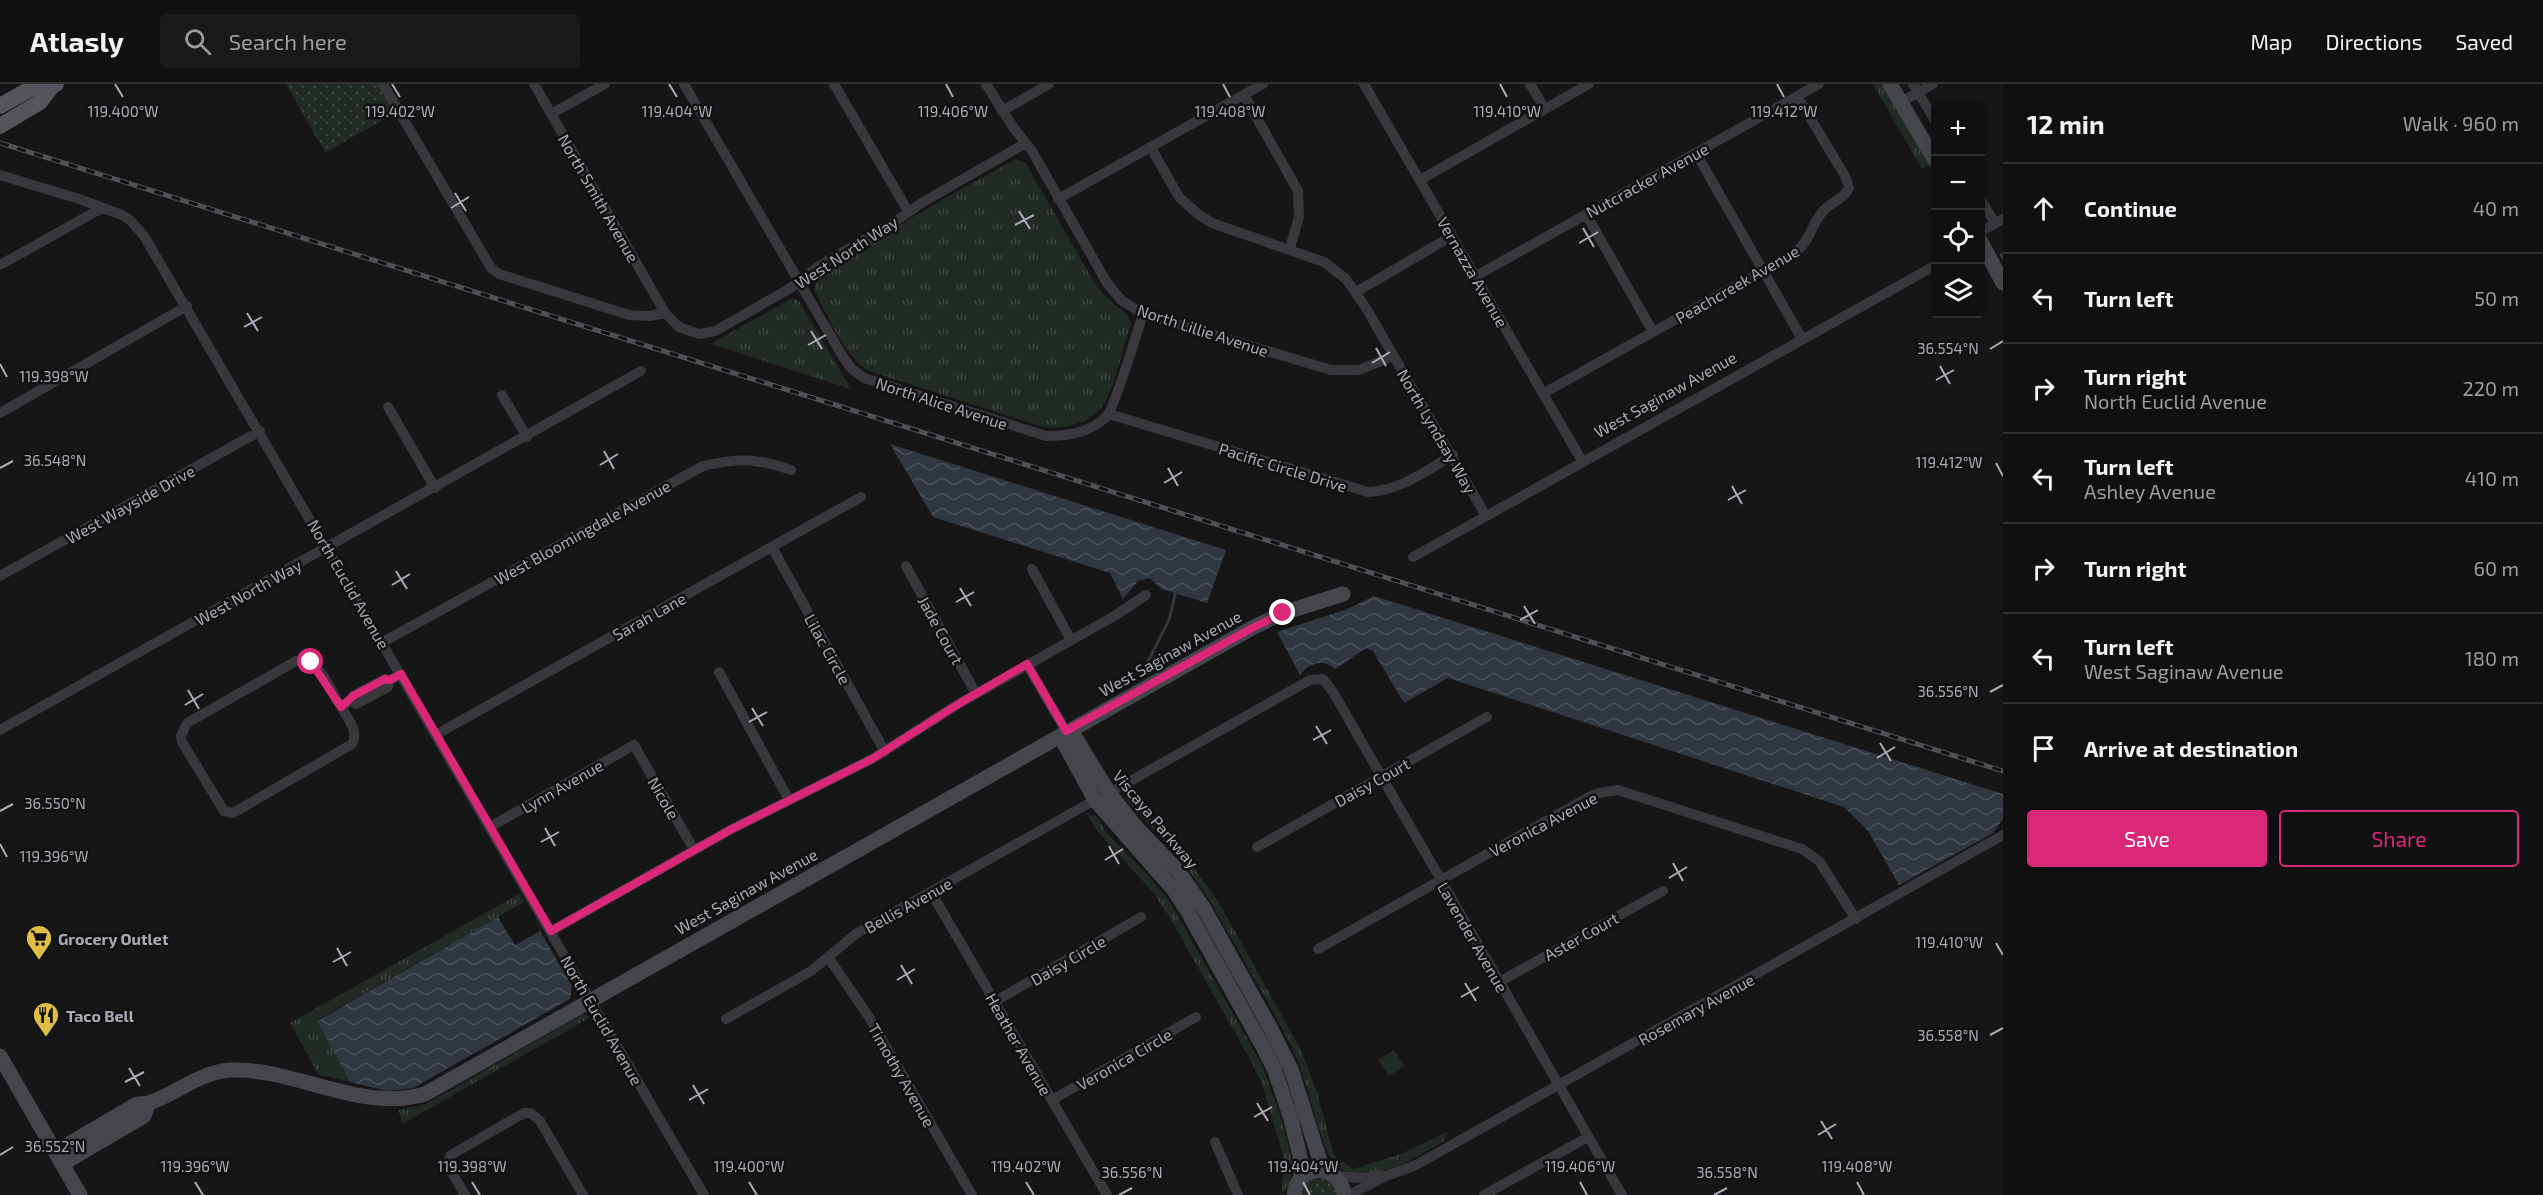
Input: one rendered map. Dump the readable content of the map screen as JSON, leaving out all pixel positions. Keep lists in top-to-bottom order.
{
  "streets": {
    "street": [
      "Nutcracker Avenue",
      "North Smith Avenue",
      "West North Way",
      "Vernazza Avenue",
      "Peachcreek Avenue",
      "North Lillie Avenue",
      "West Saginaw Avenue",
      "North Alice Avenue",
      "North Lyndsay Way",
      "Pacific Circle Drive",
      "West Wayside Drive",
      "West Bloomingdale Avenue",
      "North Euclid Avenue",
      "Sarah Lane",
      "Jade Court",
      "Lilac Circle",
      "Daisy Court",
      "Lynn Avenue",
      "Nicole",
      "Viscaya Parkway",
      "Veronica Avenue",
      "Bellis Avenue",
      "Aster Court",
      "Lavender Avenue",
      "Daisy Circle",
      "Rosemary Avenue",
      "Heather Avenue",
      "Veronica Circle",
      "Timothy Avenue"
    ]
  },
  "crossings": [
    ["Nutcracker Avenue", "Vernazza Avenue"],
    ["Nutcracker Avenue", "Peachcreek Avenue"],
    ["North Smith Avenue", "West North Way"],
    ["West North Way", "North Lillie Avenue"],
    ["West North Way", "North Alice Avenue"],
    ["West North Way", "North Euclid Avenue"],
    ["Vernazza Avenue", "Peachcreek Avenue"],
    ["Vernazza Avenue", "West Saginaw Avenue"],
    ["North Lillie Avenue", "North Lyndsay Way"],
    ["West Saginaw Avenue", "North Lyndsay Way"],
    ["West Saginaw Avenue", "North Euclid Avenue"],
    ["West Saginaw Avenue", "Viscaya Parkway"],
    ["North Alice Avenue", "Pacific Circle Drive"],
    ["North Lyndsay Way", "Pacific Circle Drive"],
    ["West Wayside Drive", "North Euclid Avenue"],
    ["West Bloomingdale Avenue", "North Euclid Avenue"],
    ["North Euclid Avenue", "Sarah Lane"],
    ["North Euclid Avenue", "Lynn Avenue"],
    ["Sarah Lane", "Lilac Circle"],
    ["Daisy Court", "Lavender Avenue"],
    ["Lynn Avenue", "Nicole"],
    ["Viscaya Parkway", "Bellis Avenue"],
    ["Viscaya Parkway", "Rosemary Avenue"],
    ["Veronica Avenue", "Lavender Avenue"],
    ["Veronica Avenue", "Rosemary Avenue"],
    ["Bellis Avenue", "Lavender Avenue"],
    ["Bellis Avenue", "Heather Avenue"],
    ["Bellis Avenue", "Timothy Avenue"],
    ["Aster Court", "Lavender Avenue"],
    ["Lavender Avenue", "Rosemary Avenue"],
    ["Daisy Circle", "Heather Avenue"],
    ["Heather Avenue", "Veronica Circle"]
  ],
  "places": {
    "supermarket": ["Grocery Outlet"],
    "restaurant": ["Taco Bell"]
  },
  "page": {
    "header": "Atlasly",
    "search": "Search here",
    "nav": ["Map", "Directions", "Saved"],
    "heading": ["12 min", "Walk · 960 m"],
    "map_buttons": ["+", "−"],
    "list": [
      ["Continue", "40 m"],
      ["Turn left", "50 m"],
      ["Turn right", "North Euclid Avenue", "220 m"],
      ["Turn left", "Ashley Avenue", "410 m"],
      ["Turn right", "60 m"],
      ["Turn left", "West Saginaw Avenue", "180 m"],
      "Arrive at destination"
    ],
    "buttons": ["Save", "Share"]
  },
  "coordinates": [
    "119.410°W",
    "119.412°W",
    "119.400°W",
    "119.402°W",
    "119.404°W",
    "119.406°W",
    "119.408°W",
    "36.554°N",
    "119.398°W",
    "36.548°N",
    "36.556°N",
    "36.550°N",
    "119.396°W",
    "36.558°N",
    "36.552°N"
  ]
}
